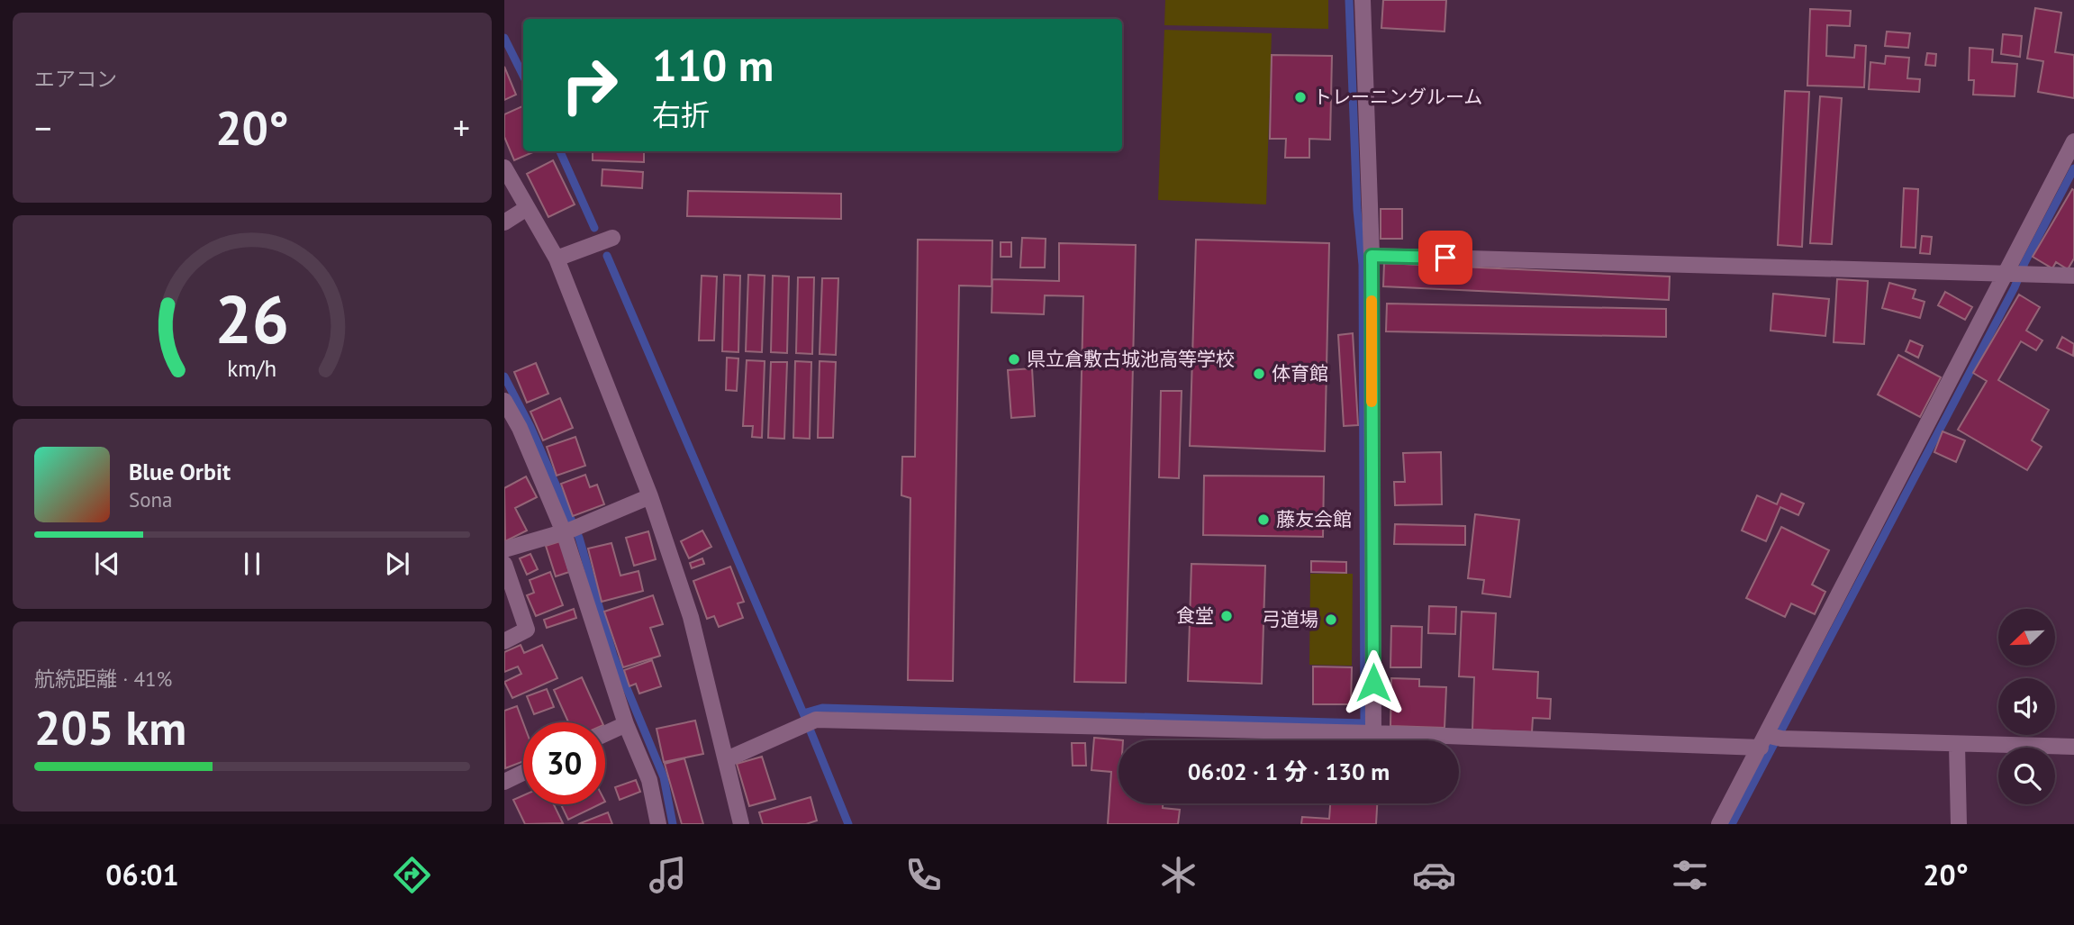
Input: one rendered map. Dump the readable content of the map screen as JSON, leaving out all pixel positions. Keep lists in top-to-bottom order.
{
  "places": [
    "トレーニングルーム",
    "県立倉敷古城池高等学校",
    "体育館",
    "藤友会館",
    "食堂",
    "弓道場"
  ],
  "north": "bottom left",
  "page": {
    "tile": [
      "エアコン",
      ["航続距離 · 41%", "205 km"]
    ],
    "turn": ["110 m", "右折"],
    "heat": ["−", "20°", "+"],
    "song": ["Blue Orbit", "Sona"],
    "limit": "30",
    "trip": "06:02 · 1 分 · 130 m",
    "tabs": ["06:01", "20°"],
    "gauge": ["26", "km/h"]
  }
}
